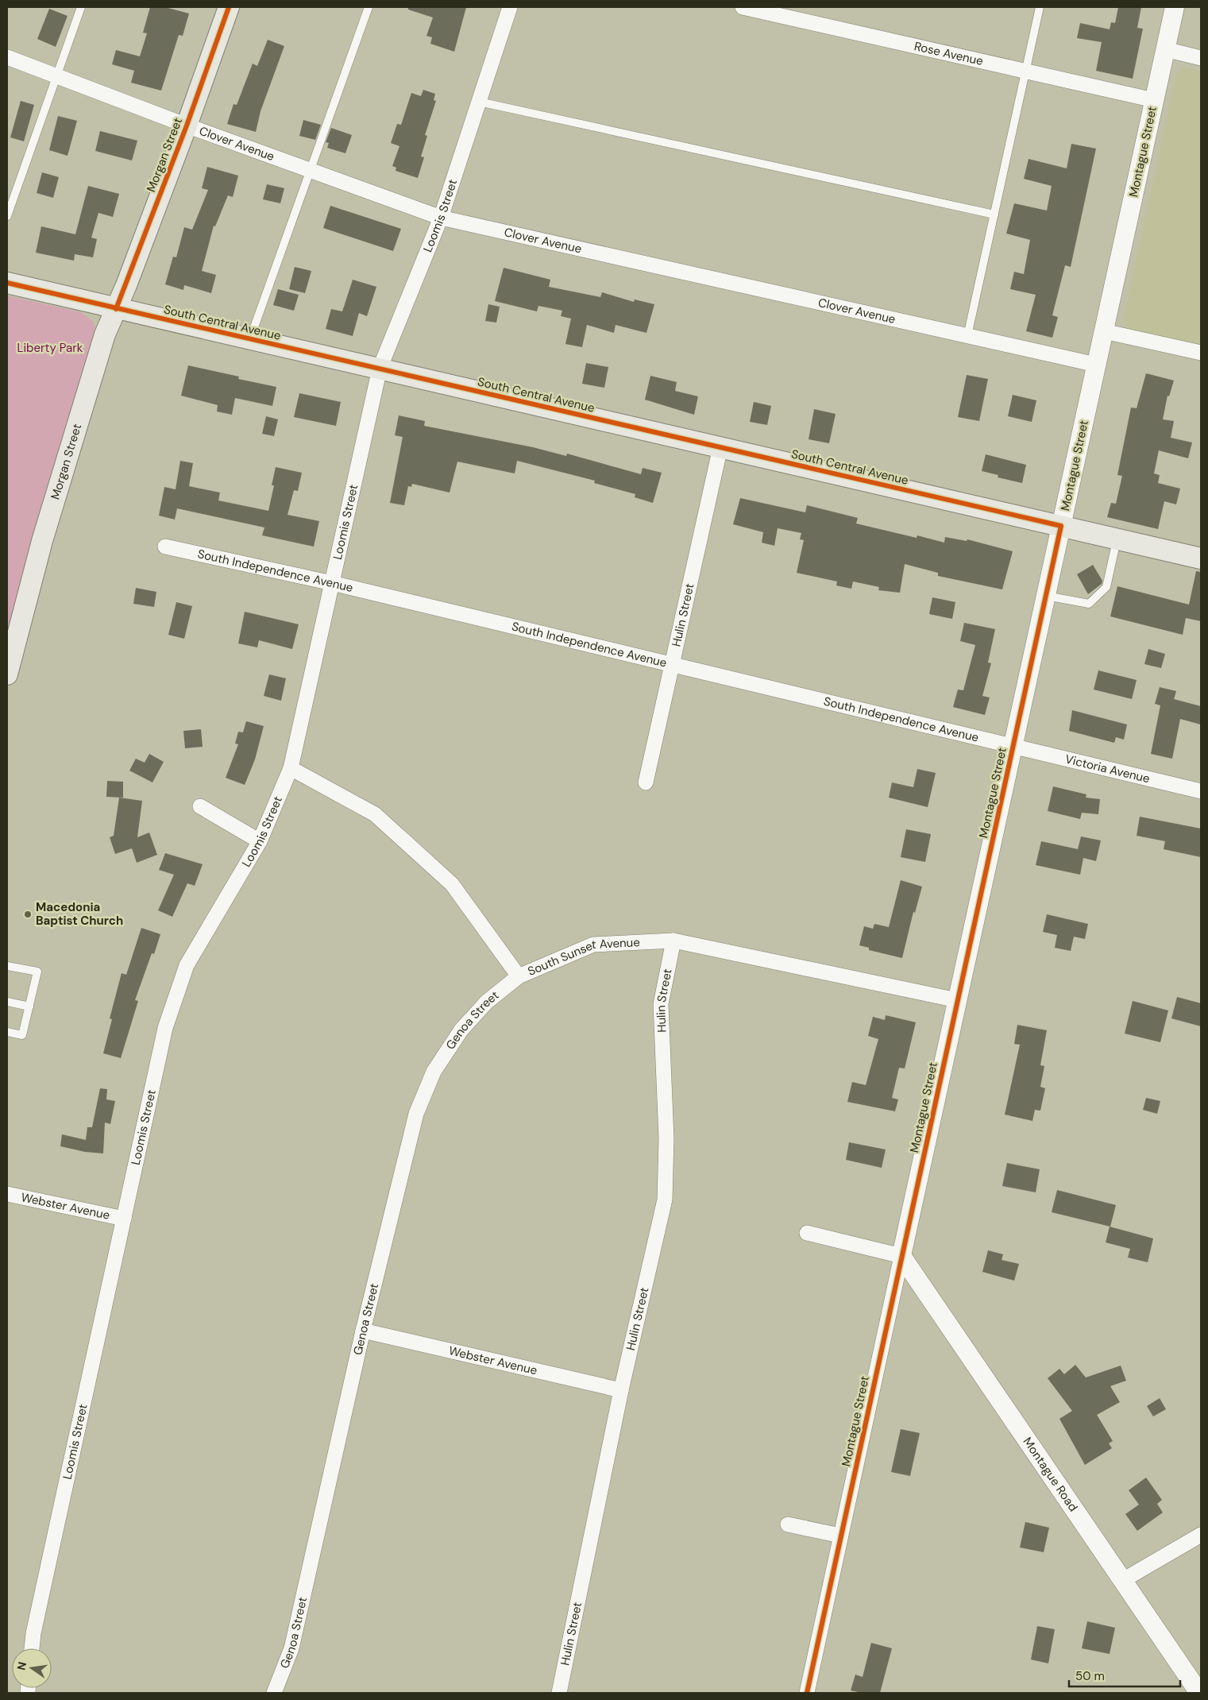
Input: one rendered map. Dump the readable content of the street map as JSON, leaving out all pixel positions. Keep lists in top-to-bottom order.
{
  "streets": {
    "main road": ["Morgan Street", "South Central Avenue"],
    "street": [
      "Rose Avenue",
      "Clover Avenue",
      "Montague Street",
      "Loomis Street",
      "South Independence Avenue",
      "Hulin Street",
      "Victoria Avenue",
      "South Sunset Avenue",
      "Genoa Street",
      "Webster Avenue",
      "Montague Road"
    ]
  },
  "crossings": [
    ["Rose Avenue", "Montague Street"],
    ["Clover Avenue", "Montague Street"],
    ["Clover Avenue", "Morgan Street"],
    ["Clover Avenue", "Loomis Street"],
    ["Montague Street", "South Central Avenue"],
    ["Montague Street", "South Independence Avenue"],
    ["Montague Street", "Victoria Avenue"],
    ["Montague Street", "South Sunset Avenue"],
    ["Montague Street", "Montague Road"],
    ["Morgan Street", "South Central Avenue"],
    ["Loomis Street", "South Central Avenue"],
    ["Loomis Street", "South Independence Avenue"],
    ["Loomis Street", "South Sunset Avenue"],
    ["Loomis Street", "Webster Avenue"],
    ["South Central Avenue", "Hulin Street"],
    ["South Independence Avenue", "Hulin Street"],
    ["South Independence Avenue", "Victoria Avenue"],
    ["Hulin Street", "South Sunset Avenue"],
    ["Hulin Street", "Webster Avenue"],
    ["South Sunset Avenue", "Genoa Street"],
    ["Genoa Street", "Webster Avenue"]
  ],
  "parks": ["Liberty Park"],
  "places": ["Macedonia Baptist Church"],
  "scale_bar": "50 m",
  "north": "left"
}
